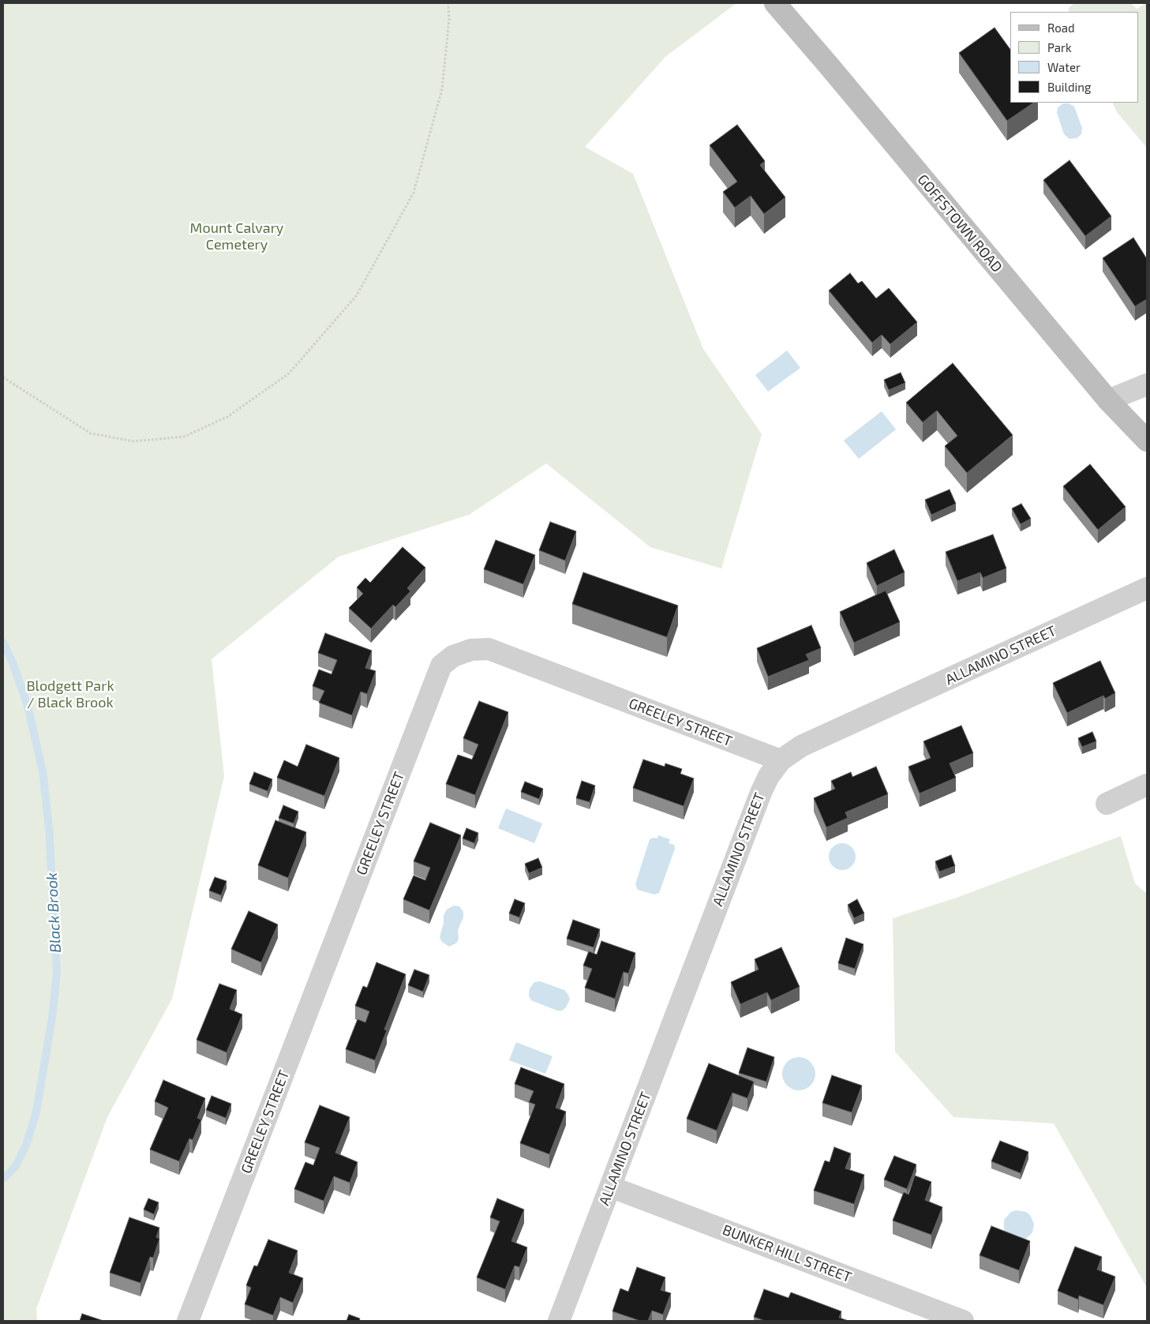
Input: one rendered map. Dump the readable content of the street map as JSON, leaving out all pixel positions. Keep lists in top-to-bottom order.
{
  "streets": {
    "main road": ["GOFFSTOWN ROAD"],
    "street": ["ALLAMINO STREET", "GREELEY STREET", "BUNKER HILL STREET"]
  },
  "crossings": [
    ["ALLAMINO STREET", "GREELEY STREET"],
    ["ALLAMINO STREET", "BUNKER HILL STREET"]
  ],
  "water": ["Black Brook"],
  "parks": ["Mount Calvary Cemetery", "Blodgett Park / Black Brook"],
  "legend": [
    "Road",
    "Park",
    "Water",
    "Building"
  ]
}
